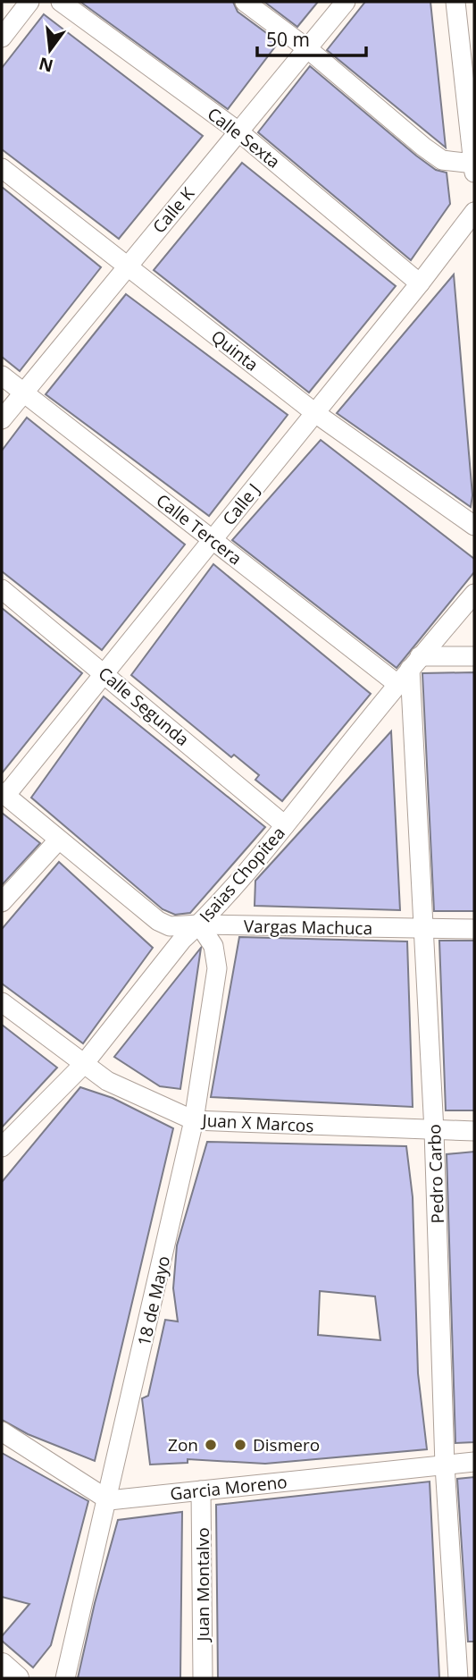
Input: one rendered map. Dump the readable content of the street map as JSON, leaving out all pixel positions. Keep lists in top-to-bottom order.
{
  "streets": {
    "street": [
      "Calle Sexta",
      "Calle K",
      "Quinta",
      "Calle J",
      "Calle Tercera",
      "Calle Segunda",
      "Isaias Chopitea",
      "Vargas Machuca",
      "Juan X Marcos",
      "Pedro Carbo",
      "18 de Mayo",
      "Garcia Moreno",
      "Juan Montalvo"
    ]
  },
  "crossings": [
    ["Calle Sexta", "Calle K"],
    ["Calle Sexta", "Calle J"],
    ["Calle K", "Quinta"],
    ["Calle K", "Calle Tercera"],
    ["Quinta", "Calle J"],
    ["Calle J", "Calle Tercera"],
    ["Calle J", "Calle Segunda"],
    ["Calle J", "Vargas Machuca"],
    ["Calle Tercera", "Isaias Chopitea"],
    ["Calle Segunda", "Isaias Chopitea"],
    ["Isaias Chopitea", "Vargas Machuca"],
    ["Isaias Chopitea", "Juan X Marcos"],
    ["Isaias Chopitea", "Pedro Carbo"],
    ["Isaias Chopitea", "18 de Mayo"],
    ["Vargas Machuca", "Pedro Carbo"],
    ["Vargas Machuca", "18 de Mayo"],
    ["Juan X Marcos", "Pedro Carbo"],
    ["Juan X Marcos", "18 de Mayo"],
    ["Pedro Carbo", "Garcia Moreno"],
    ["18 de Mayo", "Garcia Moreno"],
    ["Garcia Moreno", "Juan Montalvo"]
  ],
  "places": ["Zon", "Dismero"],
  "scale_bar": "50 m",
  "north": "bottom"
}
